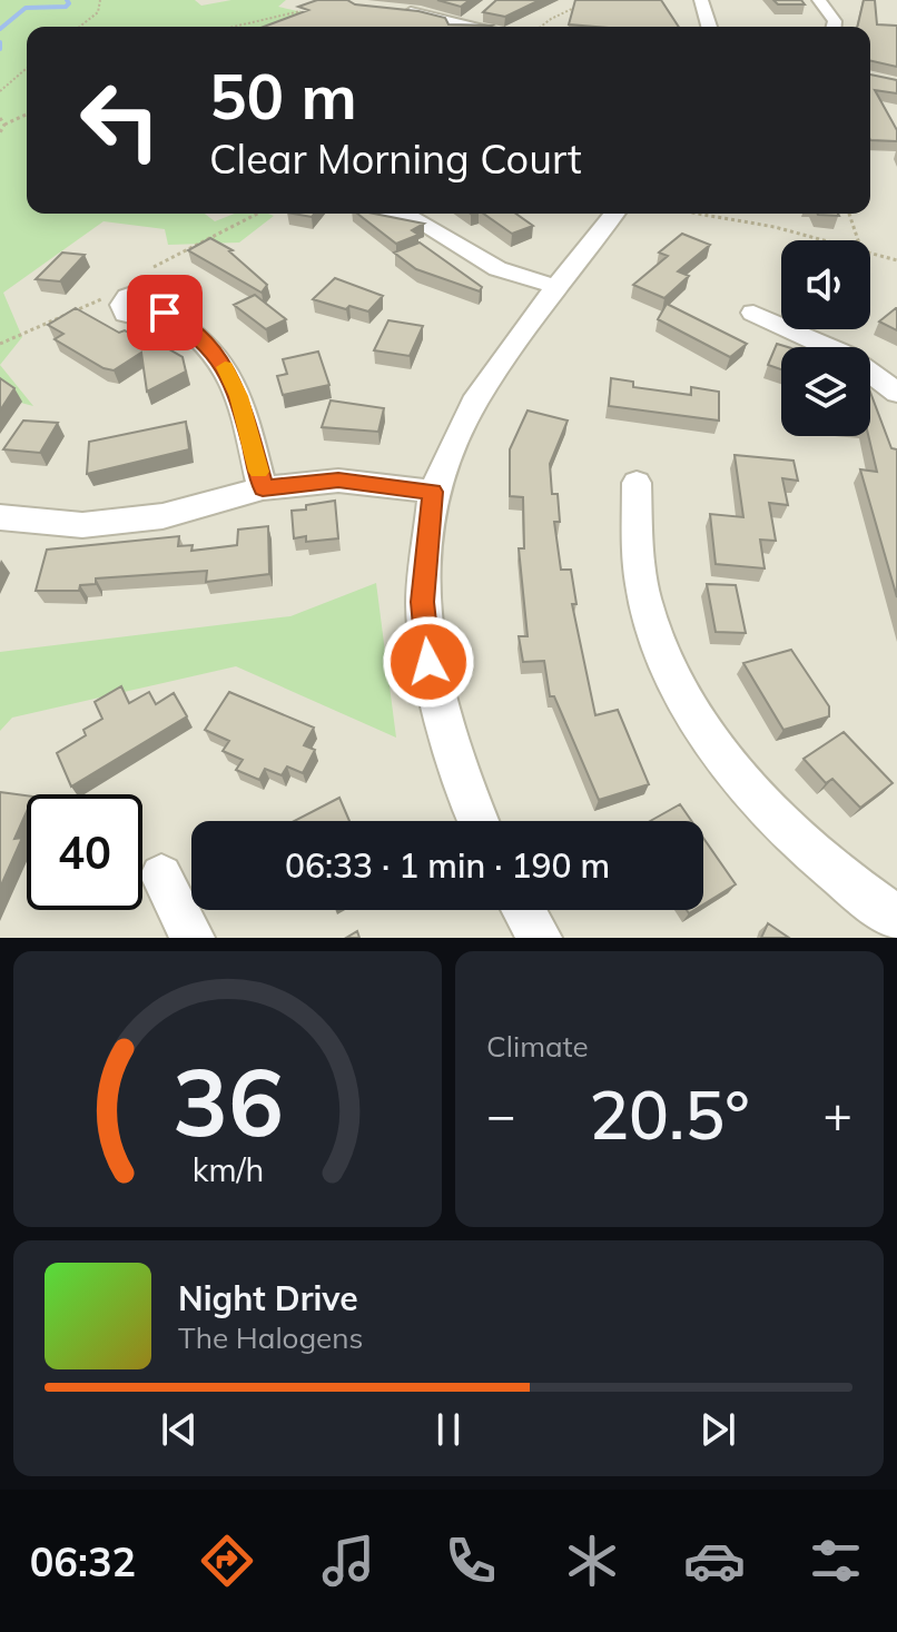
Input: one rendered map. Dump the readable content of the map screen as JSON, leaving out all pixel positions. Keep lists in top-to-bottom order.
{
  "page": {
    "turn": ["50 m", "Clear Morning Court"],
    "limit": "40",
    "trip": "06:33 · 1 min · 190 m",
    "tile": "Climate",
    "heat": ["−", "20.5°", "+"],
    "song": ["Night Drive", "The Halogens"],
    "tabs": "06:32",
    "gauge": ["36", "km/h"]
  }
}
